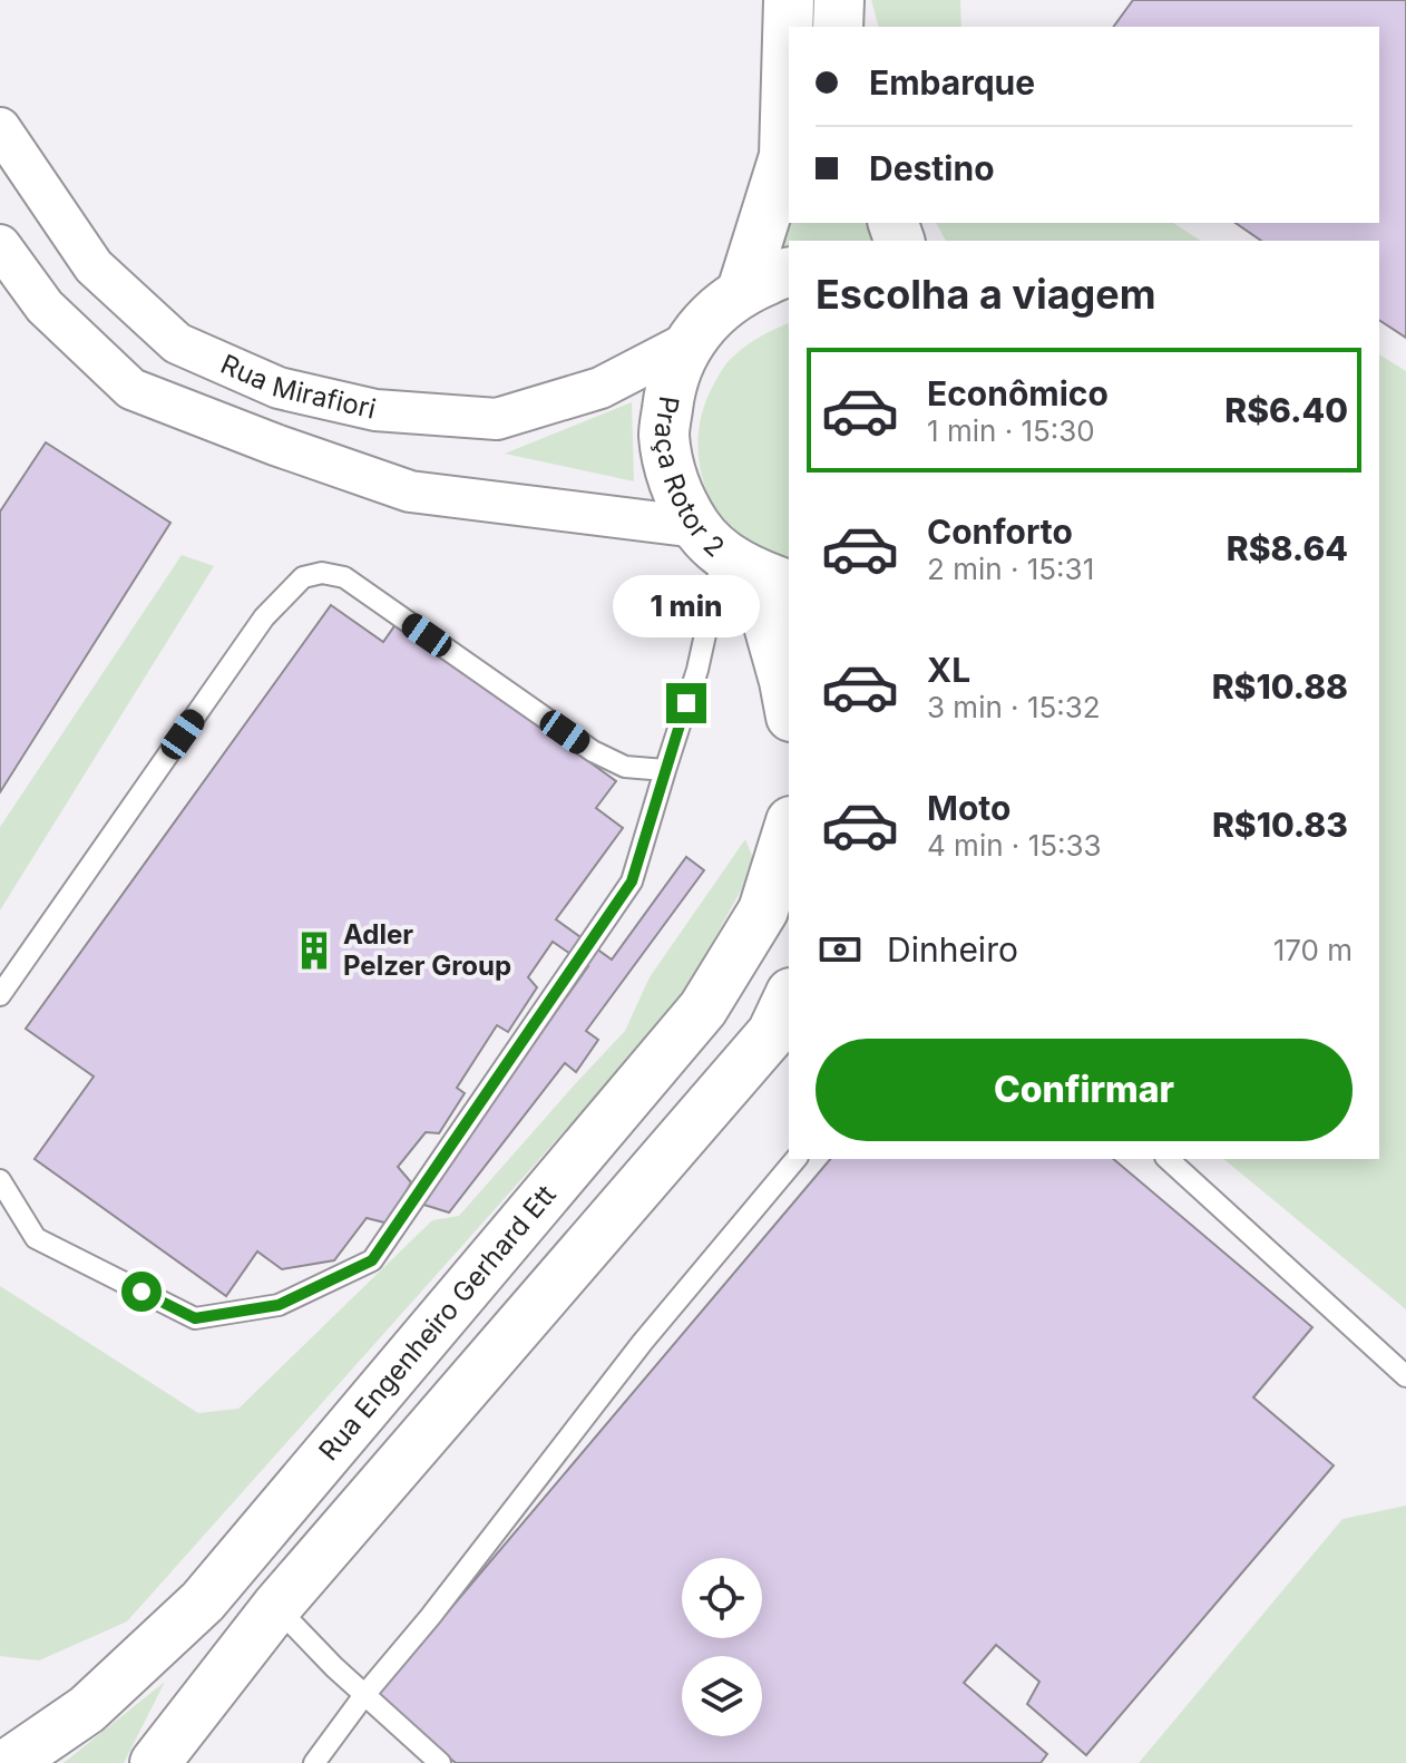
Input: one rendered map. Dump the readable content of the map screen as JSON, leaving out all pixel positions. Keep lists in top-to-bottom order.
{
  "streets": {
    "main road": ["Praça Rotor 2", "Rua Engenheiro Gerhard Ett"],
    "street": ["Rua Mirafiori"]
  },
  "crossings": [
    ["Rua Mirafiori", "Praça Rotor 2"]
  ],
  "places": {
    "building": ["Adler Pelzer Group"]
  },
  "page": {
    "banner": ["Embarque", "Destino"],
    "heading": "Escolha a viagem",
    "list": [
      {
        "name": "Econômico",
        "note": "1 min · 15:30",
        "value": "R$6.40"
      },
      {
        "name": "Conforto",
        "note": "2 min · 15:31",
        "value": "R$8.64"
      },
      {
        "name": "XL",
        "note": "3 min · 15:32",
        "value": "R$10.88"
      },
      {
        "name": "Moto",
        "note": "4 min · 15:33",
        "value": "R$10.83"
      }
    ],
    "bubble": "1 min",
    "pay": ["Dinheiro", "170 m"],
    "buttons": "Confirmar"
  }
}
